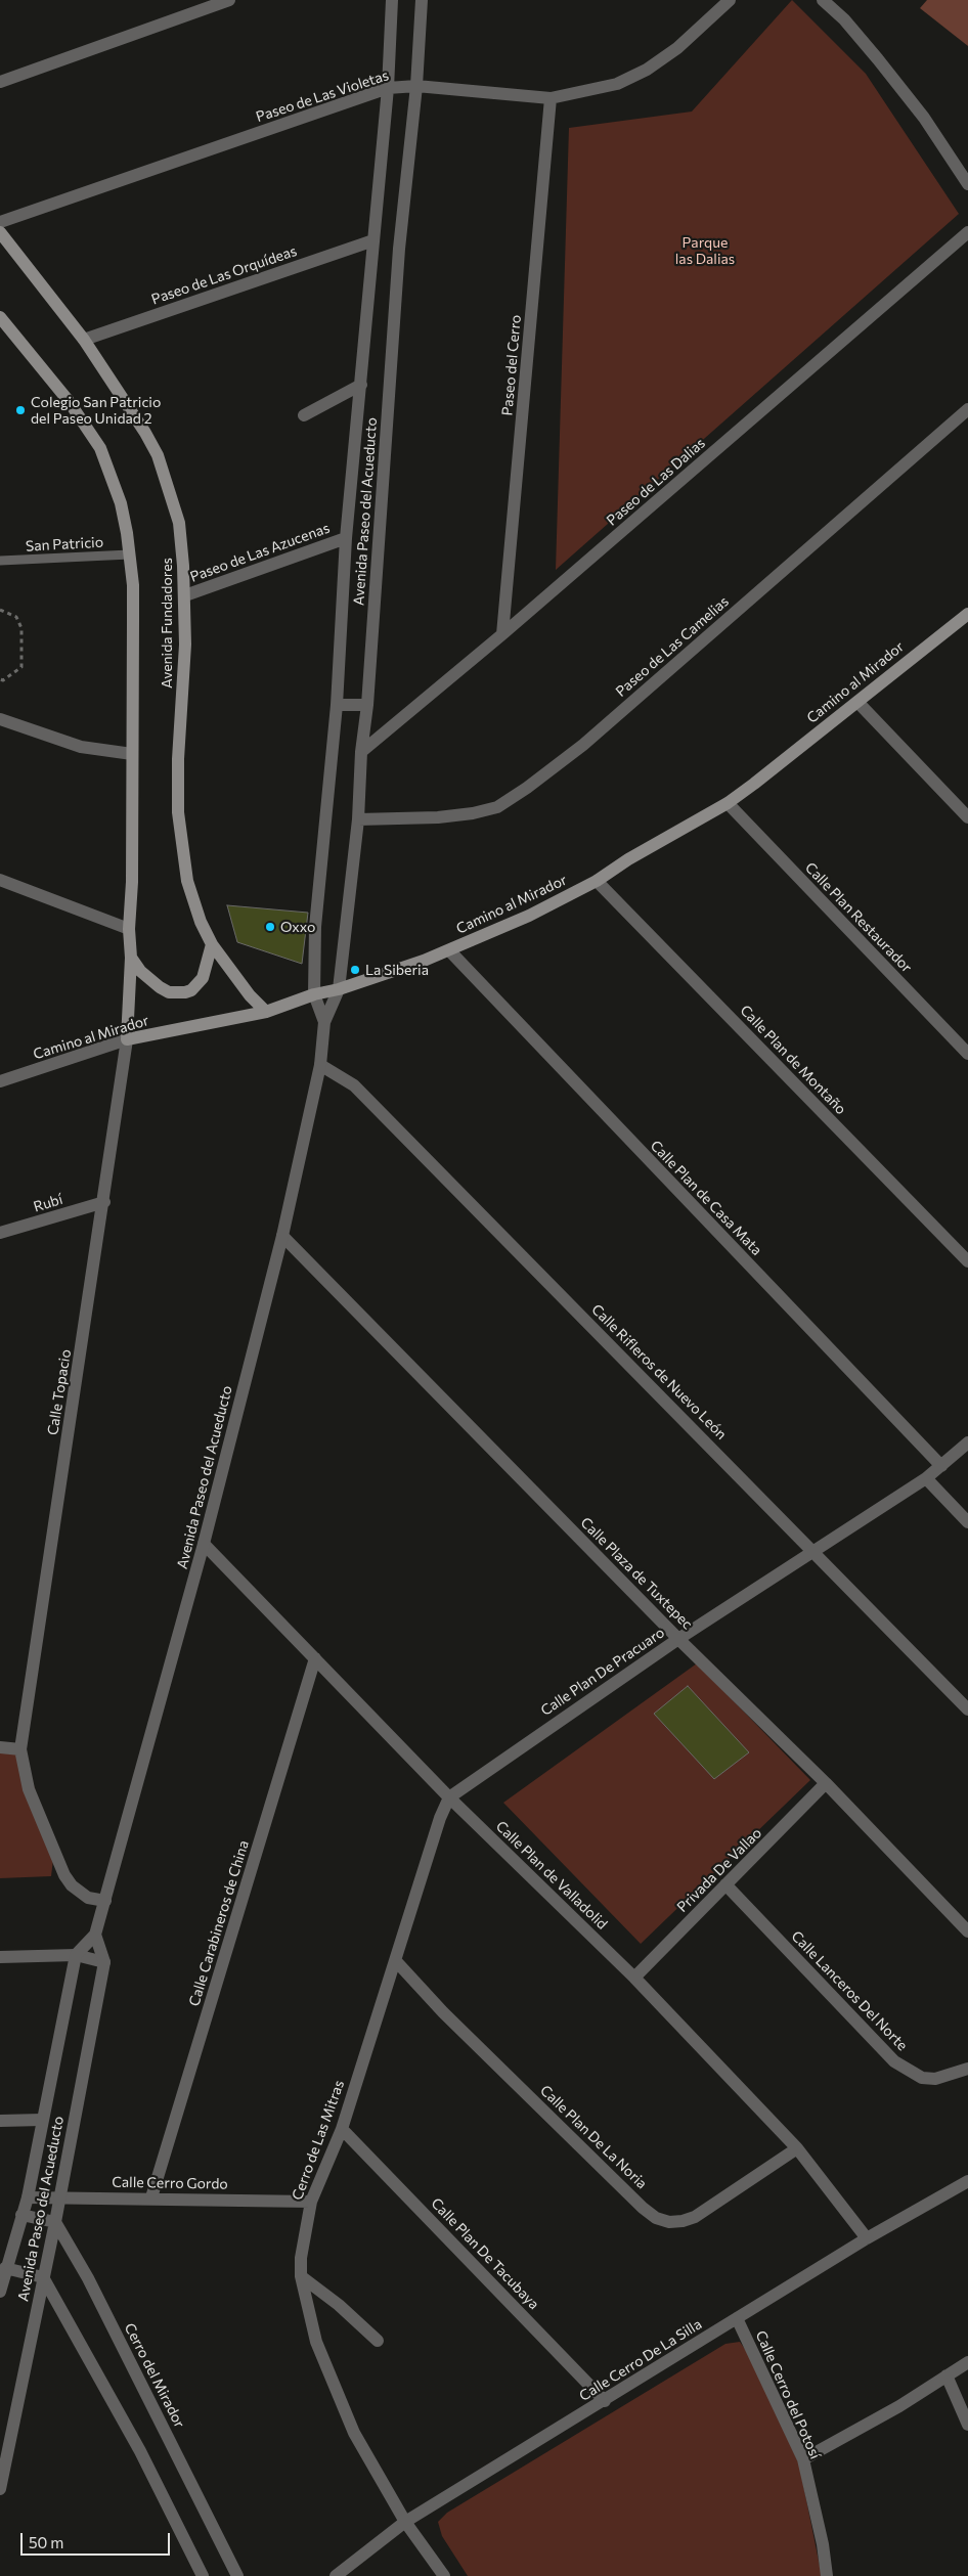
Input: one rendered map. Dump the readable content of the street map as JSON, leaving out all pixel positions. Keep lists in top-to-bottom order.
{
  "streets": {
    "main road": ["Avenida Fundadores", "Camino al Mirador"],
    "street": [
      "Paseo de Las Violetas",
      "Paseo de Las Orquídeas",
      "Paseo del Cerro",
      "Paseo de Las Dalias",
      "Avenida Paseo del Acueducto",
      "Paseo de Las Azucenas",
      "Paseo de Las Camelias",
      "Calle Plan Restaurador",
      "Calle Plan de Montaño",
      "Calle Plan de Casa Mata",
      "Rubí",
      "Calle Rifleros de Nuevo León",
      "Calle Topacio",
      "Calle Plaza de Tuxtepec",
      "Calle Plan De Pracuaro",
      "Privada De Vallao",
      "Calle Plan de Valladolid",
      "Calle Carabineros de China",
      "Calle Lanceros Del Norte",
      "Calle Plan De La Noria",
      "Cerro de Las Mitras",
      "Calle Cerro Gordo",
      "Calle Plan De Tacubaya",
      "Calle Cerro De La Silla",
      "Cerro del Mirador",
      "Calle Cerro del Potosí"
    ],
    "lane": ["San Patricio"]
  },
  "crossings": [
    ["Paseo de Las Violetas", "Paseo del Cerro"],
    ["Paseo de Las Violetas", "Avenida Paseo del Acueducto"],
    ["Paseo de Las Orquídeas", "Avenida Paseo del Acueducto"],
    ["Paseo de Las Orquídeas", "Avenida Fundadores"],
    ["Paseo del Cerro", "Paseo de Las Dalias"],
    ["Paseo de Las Dalias", "Avenida Paseo del Acueducto"],
    ["Avenida Paseo del Acueducto", "Paseo de Las Azucenas"],
    ["Avenida Paseo del Acueducto", "Paseo de Las Camelias"],
    ["Avenida Paseo del Acueducto", "Camino al Mirador"],
    ["Avenida Paseo del Acueducto", "Calle Rifleros de Nuevo León"],
    ["Avenida Paseo del Acueducto", "Calle Plaza de Tuxtepec"],
    ["Avenida Paseo del Acueducto", "Calle Plan de Valladolid"],
    ["Avenida Paseo del Acueducto", "Calle Cerro Gordo"],
    ["Avenida Paseo del Acueducto", "Cerro del Mirador"],
    ["Paseo de Las Azucenas", "Avenida Fundadores"],
    ["Avenida Fundadores", "Camino al Mirador"],
    ["Camino al Mirador", "Calle Plan Restaurador"],
    ["Camino al Mirador", "Calle Plan de Montaño"],
    ["Camino al Mirador", "Calle Plan de Casa Mata"],
    ["Camino al Mirador", "Calle Topacio"],
    ["Calle Plan de Casa Mata", "Calle Plan De Pracuaro"],
    ["Rubí", "Calle Topacio"],
    ["Calle Rifleros de Nuevo León", "Calle Plan De Pracuaro"],
    ["Calle Plaza de Tuxtepec", "Calle Plan De Pracuaro"],
    ["Calle Plaza de Tuxtepec", "Privada De Vallao"],
    ["Calle Plan De Pracuaro", "Calle Plan de Valladolid"],
    ["Privada De Vallao", "Calle Plan de Valladolid"],
    ["Privada De Vallao", "Calle Lanceros Del Norte"],
    ["Calle Plan de Valladolid", "Calle Carabineros de China"],
    ["Calle Plan de Valladolid", "Calle Plan De La Noria"],
    ["Calle Plan de Valladolid", "Calle Cerro De La Silla"],
    ["Calle Carabineros de China", "Calle Cerro Gordo"],
    ["Calle Plan De La Noria", "Cerro de Las Mitras"],
    ["Cerro de Las Mitras", "Calle Cerro Gordo"],
    ["Cerro de Las Mitras", "Calle Plan De Tacubaya"],
    ["Cerro de Las Mitras", "Calle Cerro De La Silla"],
    ["Calle Plan De Tacubaya", "Calle Cerro De La Silla"],
    ["Calle Cerro De La Silla", "Calle Cerro del Potosí"]
  ],
  "parks": ["Parque las Dalias"],
  "places": ["Colegio San Patricio del Paseo Unidad 2", "Oxxo", "La Siberia"],
  "scale_bar": "50 m"
}
